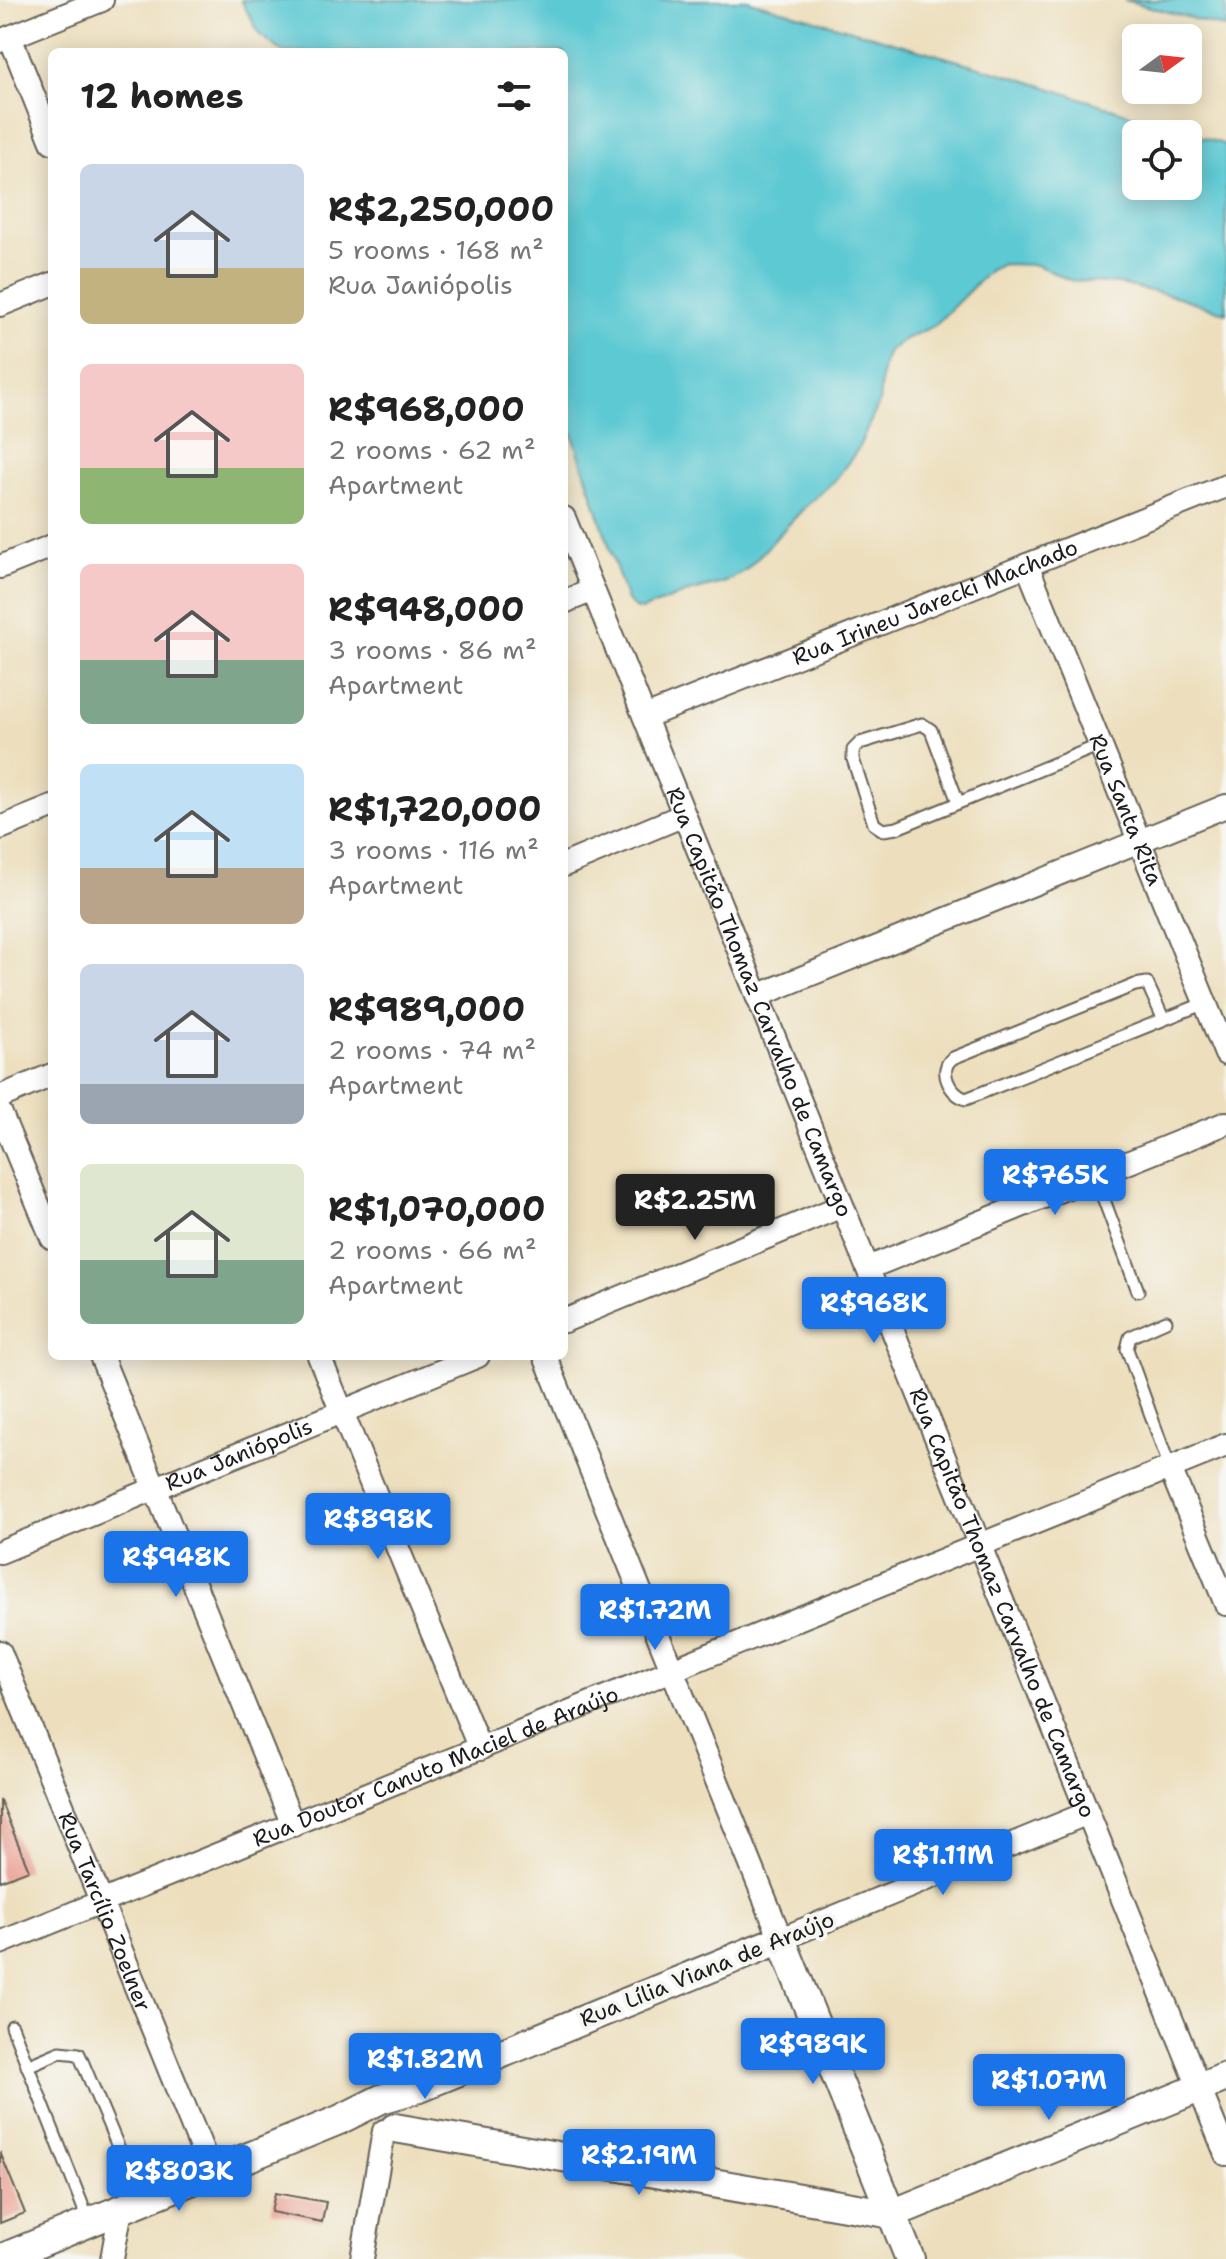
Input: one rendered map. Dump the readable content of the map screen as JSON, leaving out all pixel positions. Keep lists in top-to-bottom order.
{
  "streets": {
    "street": [
      "Rua Irineu Jarecki Machado",
      "Rua Santa Rita",
      "Rua Capitão Thomaz Carvalho de Camargo",
      "Rua Janiópolis",
      "Rua Doutor Canuto Maciel de Araújo",
      "Rua Tarcílio Zoelner",
      "Rua Lília Viana de Araújo"
    ]
  },
  "crossings": [
    ["Rua Irineu Jarecki Machado", "Rua Santa Rita"],
    ["Rua Irineu Jarecki Machado", "Rua Capitão Thomaz Carvalho de Camargo"],
    ["Rua Capitão Thomaz Carvalho de Camargo", "Rua Doutor Canuto Maciel de Araújo"],
    ["Rua Capitão Thomaz Carvalho de Camargo", "Rua Lília Viana de Araújo"],
    ["Rua Doutor Canuto Maciel de Araújo", "Rua Tarcílio Zoelner"],
    ["Rua Tarcílio Zoelner", "Rua Lília Viana de Araújo"]
  ],
  "north": "right",
  "page": {
    "heading": "12 homes",
    "list": [
      {
        "name": "R$2,250,000",
        "note": "5 rooms · 168 m² · Rua Janiópolis"
      },
      {
        "name": "R$968,000",
        "note": "2 rooms · 62 m² · Apartment"
      },
      {
        "name": "R$948,000",
        "note": "3 rooms · 86 m² · Apartment"
      },
      {
        "name": "R$1,720,000",
        "note": "3 rooms · 116 m² · Apartment"
      },
      {
        "name": "R$989,000",
        "note": "2 rooms · 74 m² · Apartment"
      },
      {
        "name": "R$1,070,000",
        "note": "2 rooms · 66 m² · Apartment"
      }
    ],
    "price": [
      "R$765K",
      "R$2.25M",
      "R$968K",
      "R$898K",
      "R$948K",
      "R$1.72M",
      "R$1.11M",
      "R$989K",
      "R$1.82M",
      "R$1.07M",
      "R$2.19M",
      "R$803K"
    ]
  }
}
